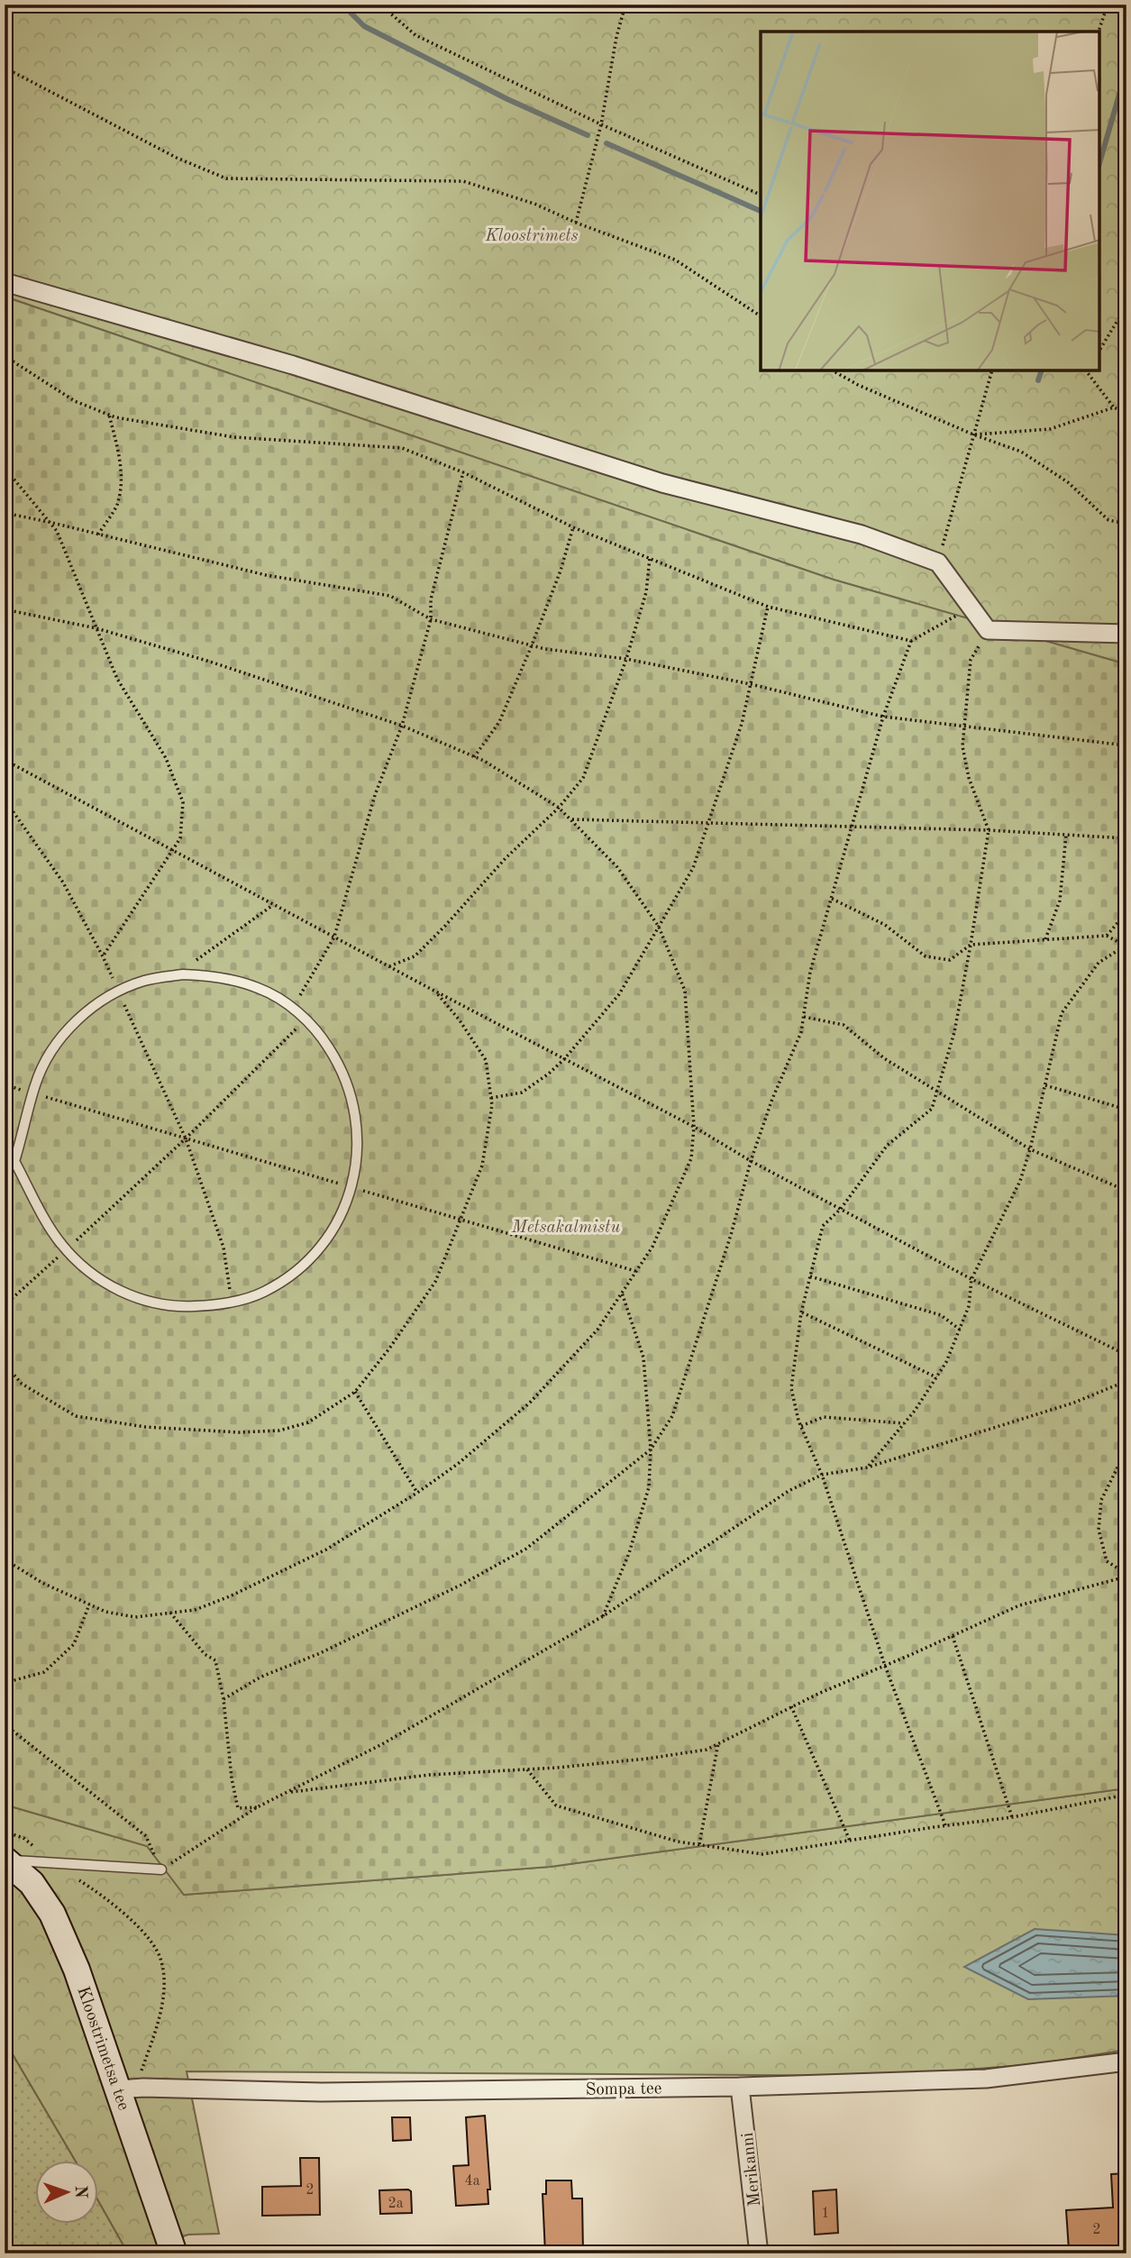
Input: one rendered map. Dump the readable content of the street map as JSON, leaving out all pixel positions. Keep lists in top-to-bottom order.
{
  "streets": {
    "main road": ["Kloostrimetsa tee"],
    "street": ["Sompa tee", "Merikanni"]
  },
  "crossings": [
    ["Kloostrimetsa tee", "Sompa tee"],
    ["Sompa tee", "Merikanni"]
  ],
  "parks": ["Kloostrimets", "Metsakalmistu"],
  "house_numbers": [
    "4a",
    "2",
    "2a",
    "1",
    "2"
  ],
  "north": "right"
}
